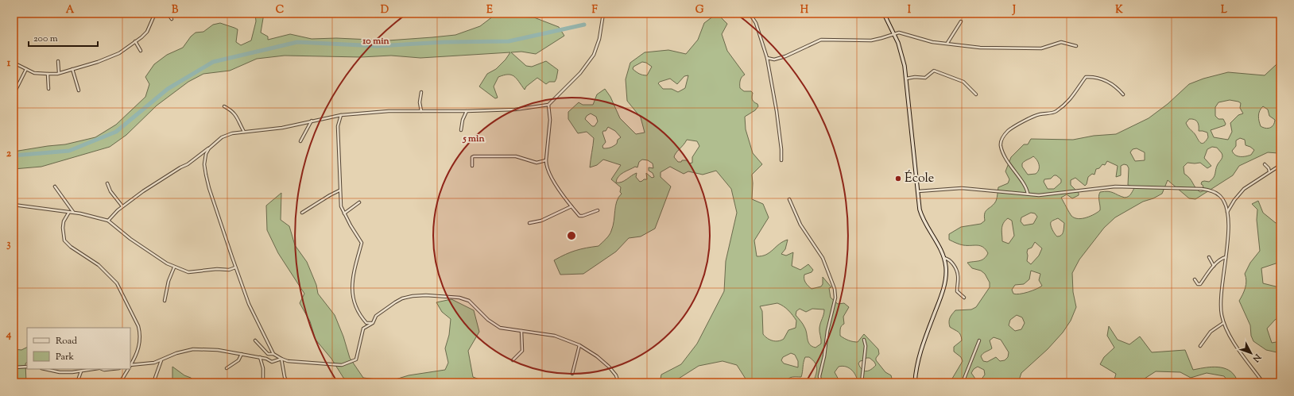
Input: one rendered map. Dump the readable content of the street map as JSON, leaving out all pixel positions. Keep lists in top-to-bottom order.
{
  "places": ["École"],
  "legend": ["Road", "Park"],
  "scale_bar": "200 m",
  "north": "bottom right",
  "grid": {
    "columns": [
      "A",
      "B",
      "C",
      "D",
      "E",
      "F",
      "G",
      "H",
      "I",
      "J",
      "K",
      "L"
    ],
    "rows": [
      "1",
      "2",
      "3",
      "4"
    ]
  },
  "rings": ["10 min", "5 min"]
}
